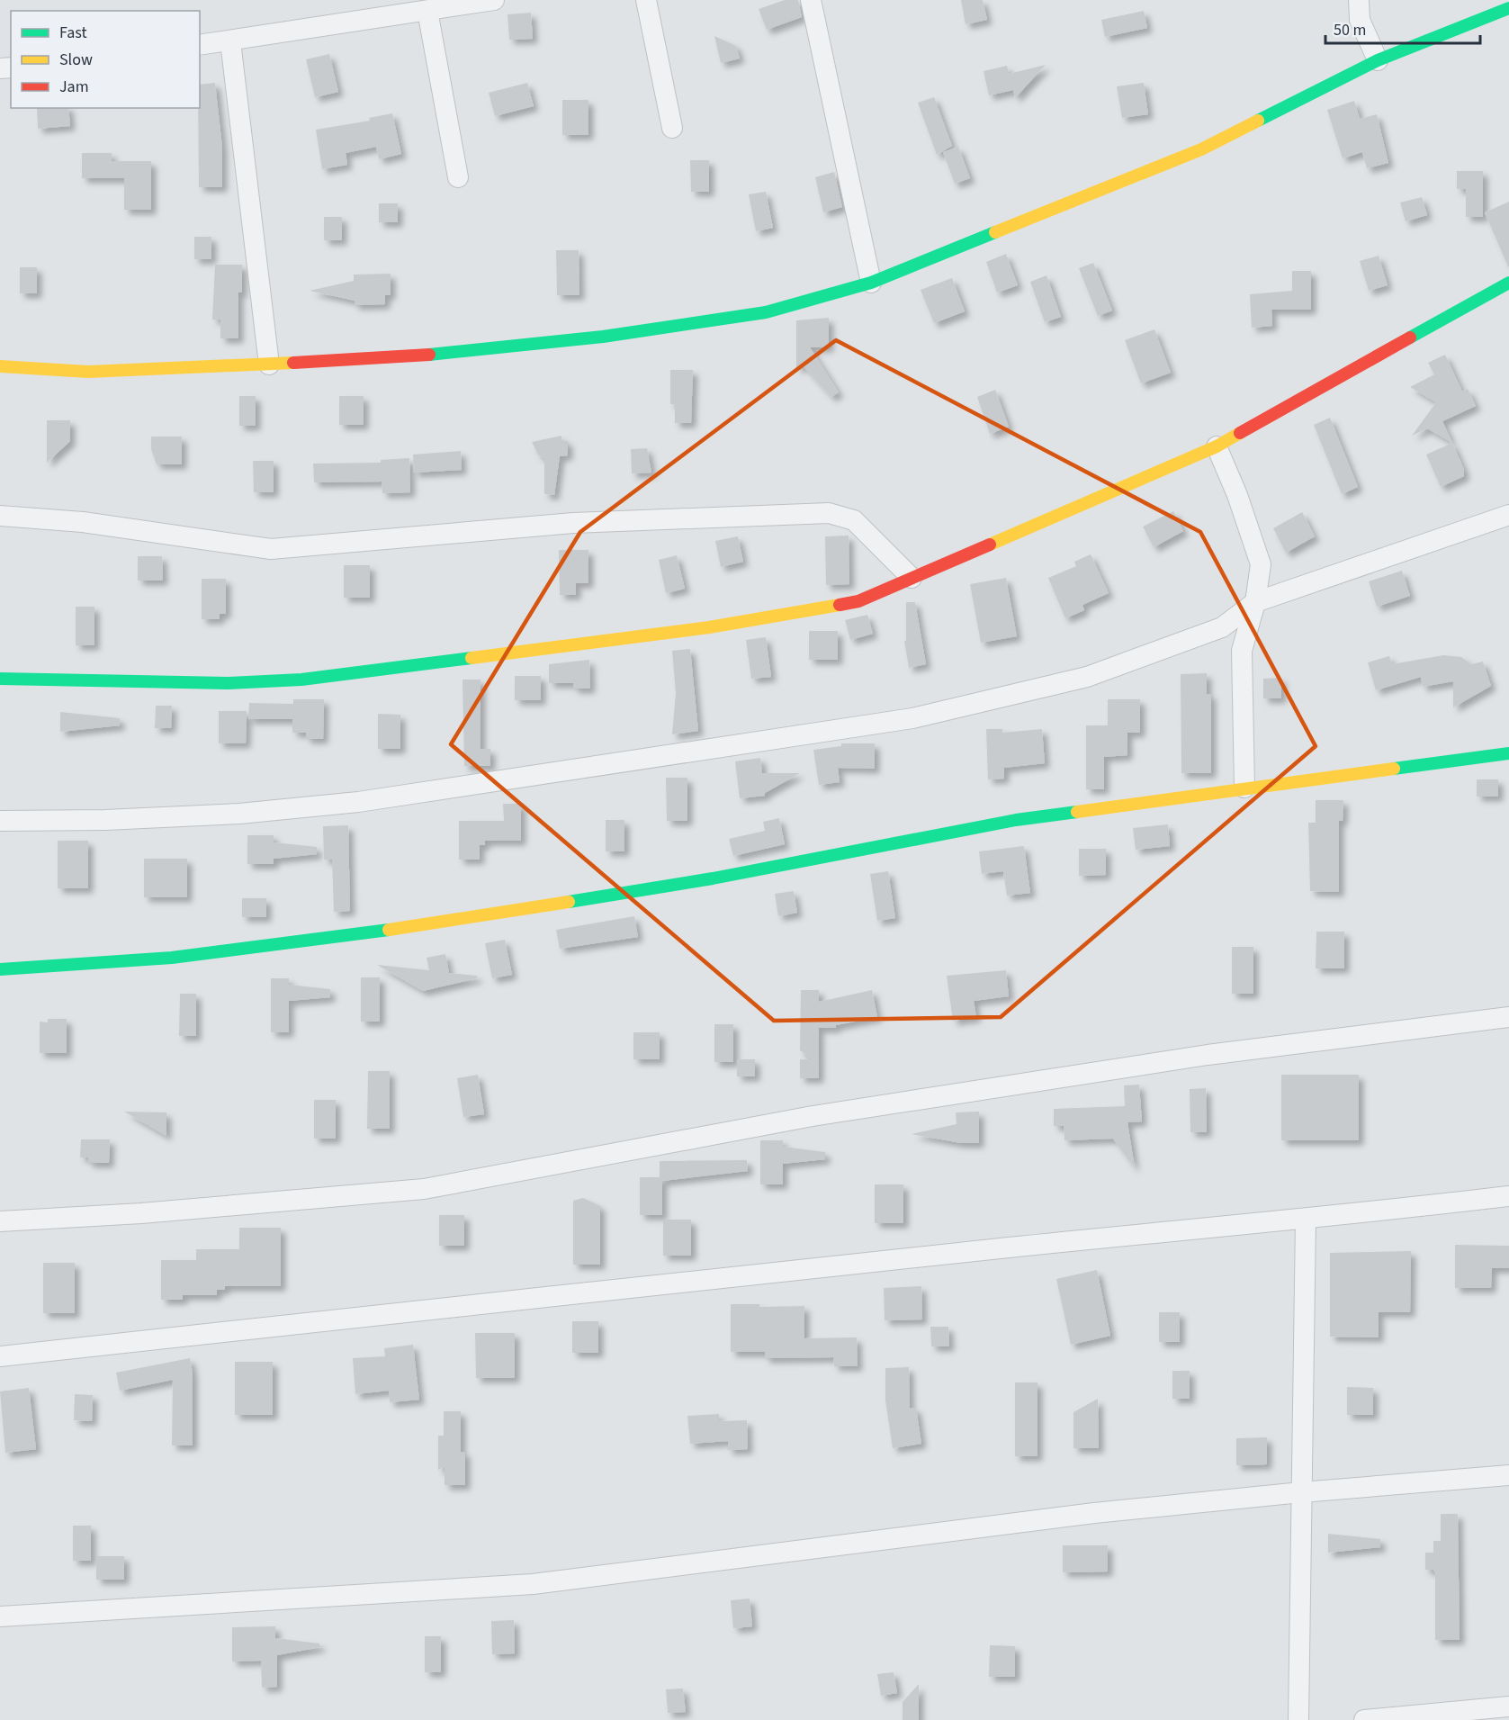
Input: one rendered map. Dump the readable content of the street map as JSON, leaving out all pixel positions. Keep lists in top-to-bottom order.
{
  "legend": ["Fast", "Slow", "Jam"],
  "scale_bar": "50 m"
}
